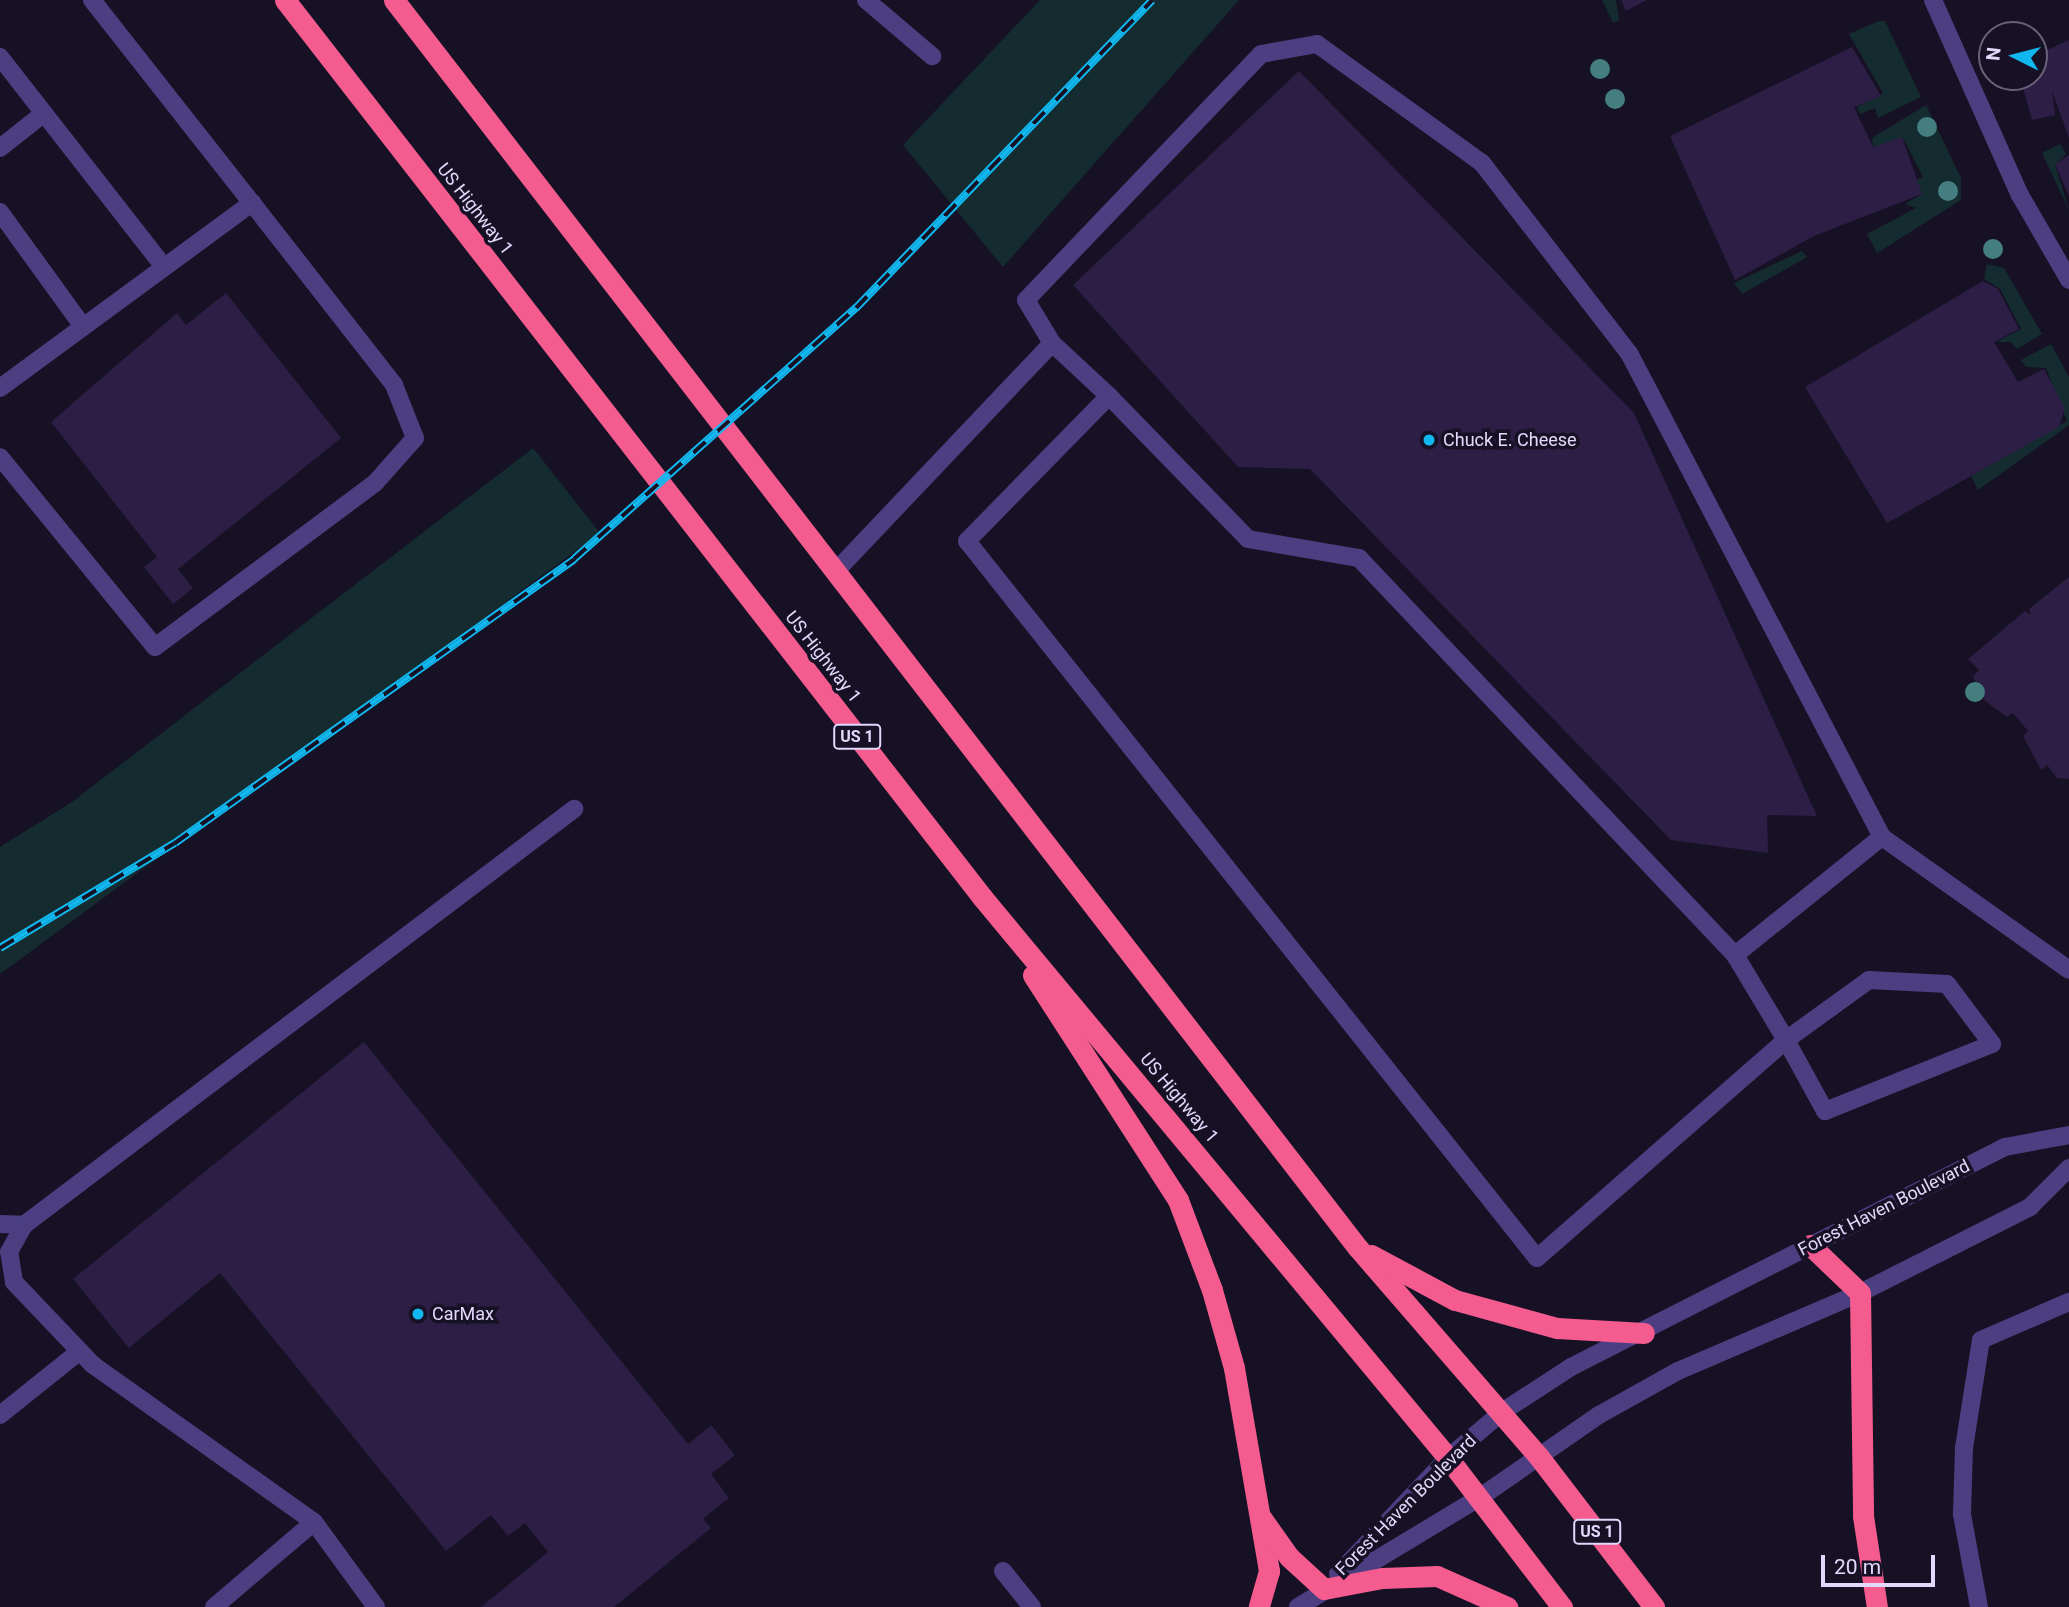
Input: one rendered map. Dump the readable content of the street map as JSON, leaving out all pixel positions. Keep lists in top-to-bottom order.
{
  "streets": {
    "highway": ["US Highway 1", "US 1"],
    "street": ["Forest Haven Boulevard"]
  },
  "crossings": [
    ["US Highway 1", "US 1"],
    ["US Highway 1", "Forest Haven Boulevard"],
    ["US 1", "Forest Haven Boulevard"]
  ],
  "places": ["Chuck E. Cheese", "CarMax"],
  "scale_bar": "20 m",
  "north": "left"
}
